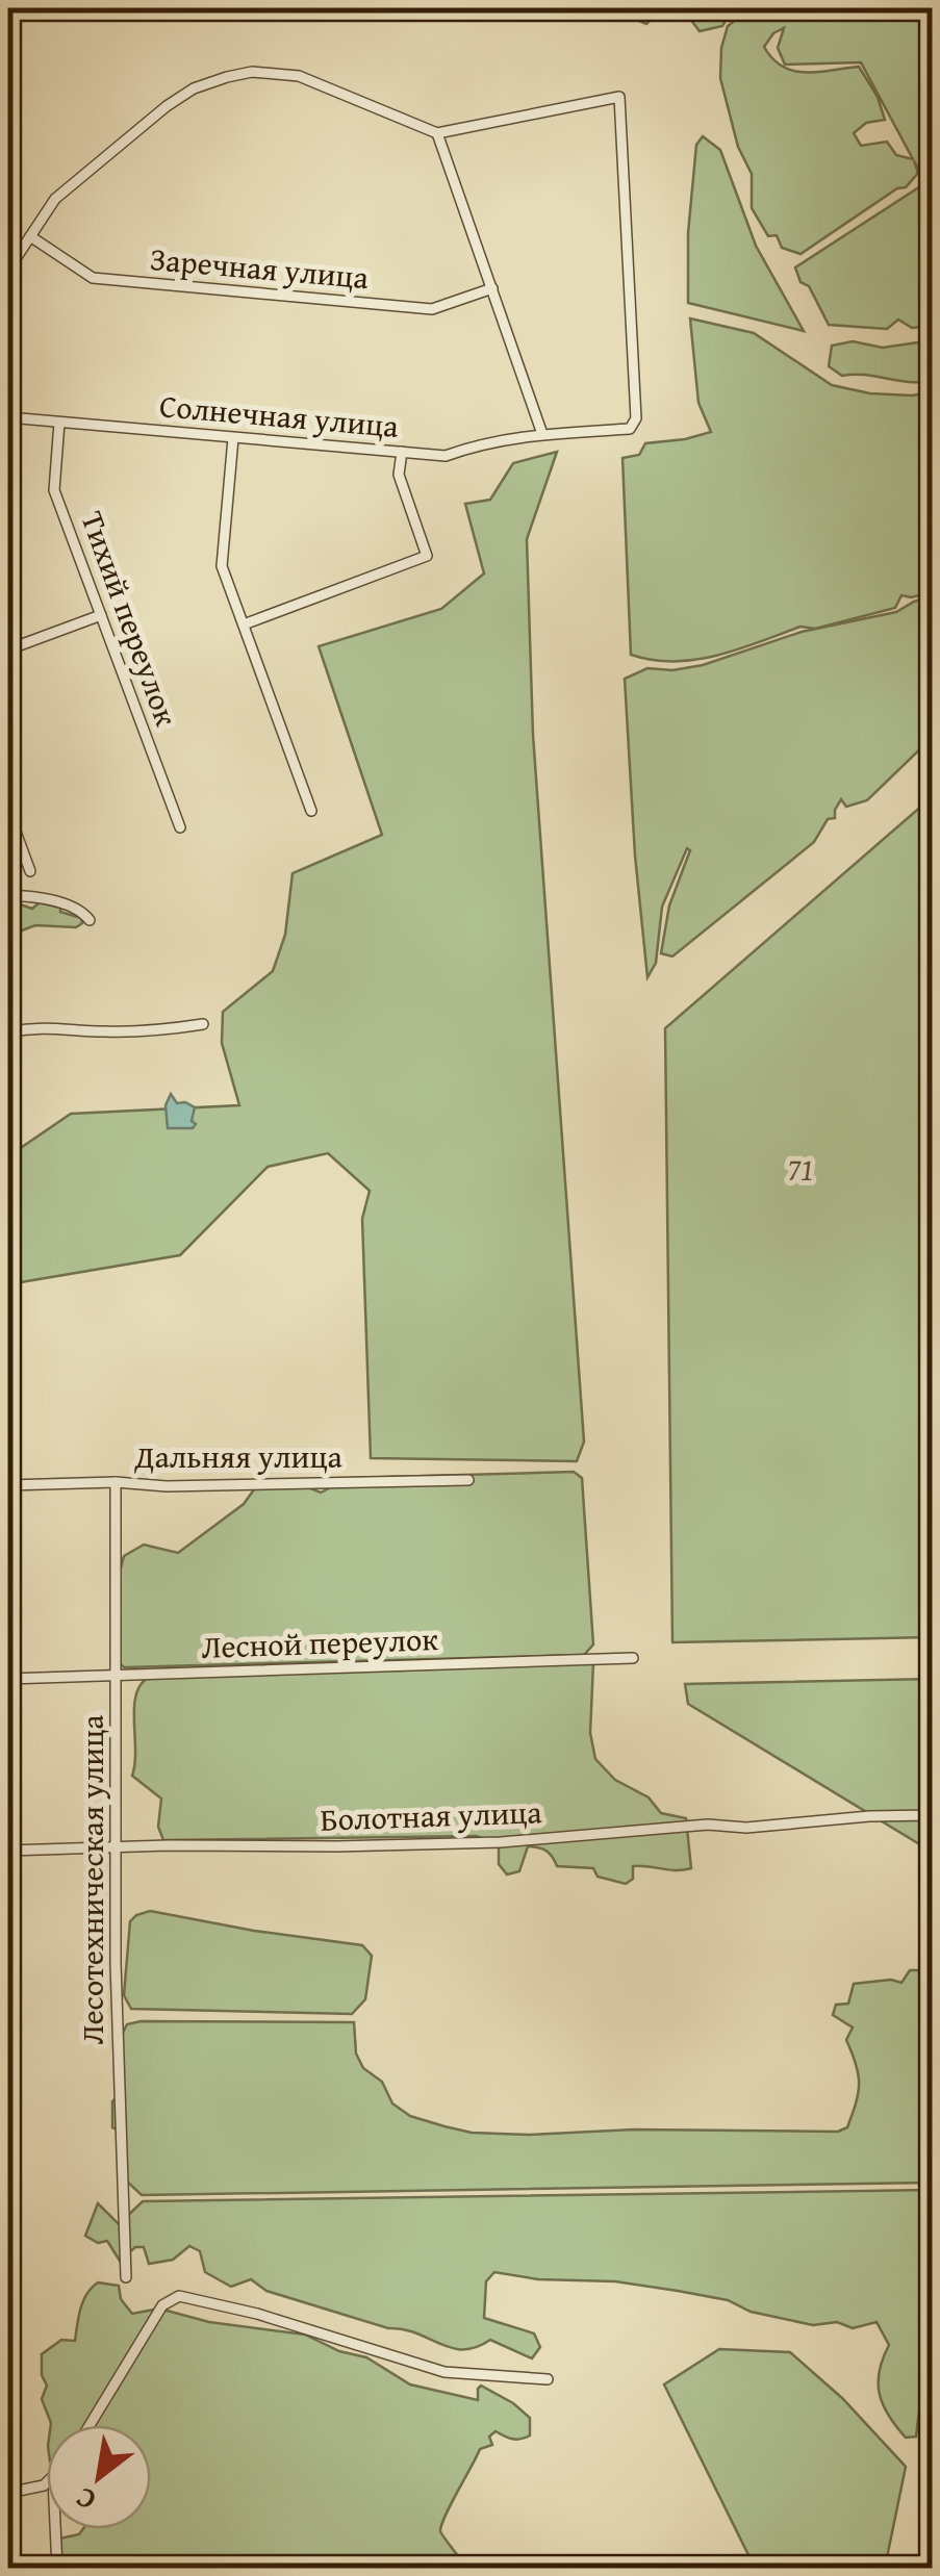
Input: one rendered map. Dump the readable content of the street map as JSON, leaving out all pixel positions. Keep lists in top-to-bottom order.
{
  "streets": {
    "street": [
      "Заречная улица",
      "Солнечная улица",
      "Тихий переулок",
      "Дальняя улица",
      "Лесной переулок",
      "Болотная улица",
      "Лесотехническая улица"
    ]
  },
  "crossings": [
    ["Солнечная улица", "Тихий переулок"],
    ["Дальняя улица", "Лесотехническая улица"],
    ["Лесной переулок", "Лесотехническая улица"],
    ["Болотная улица", "Лесотехническая улица"]
  ],
  "parks": ["71"],
  "north": "bottom left"
}
